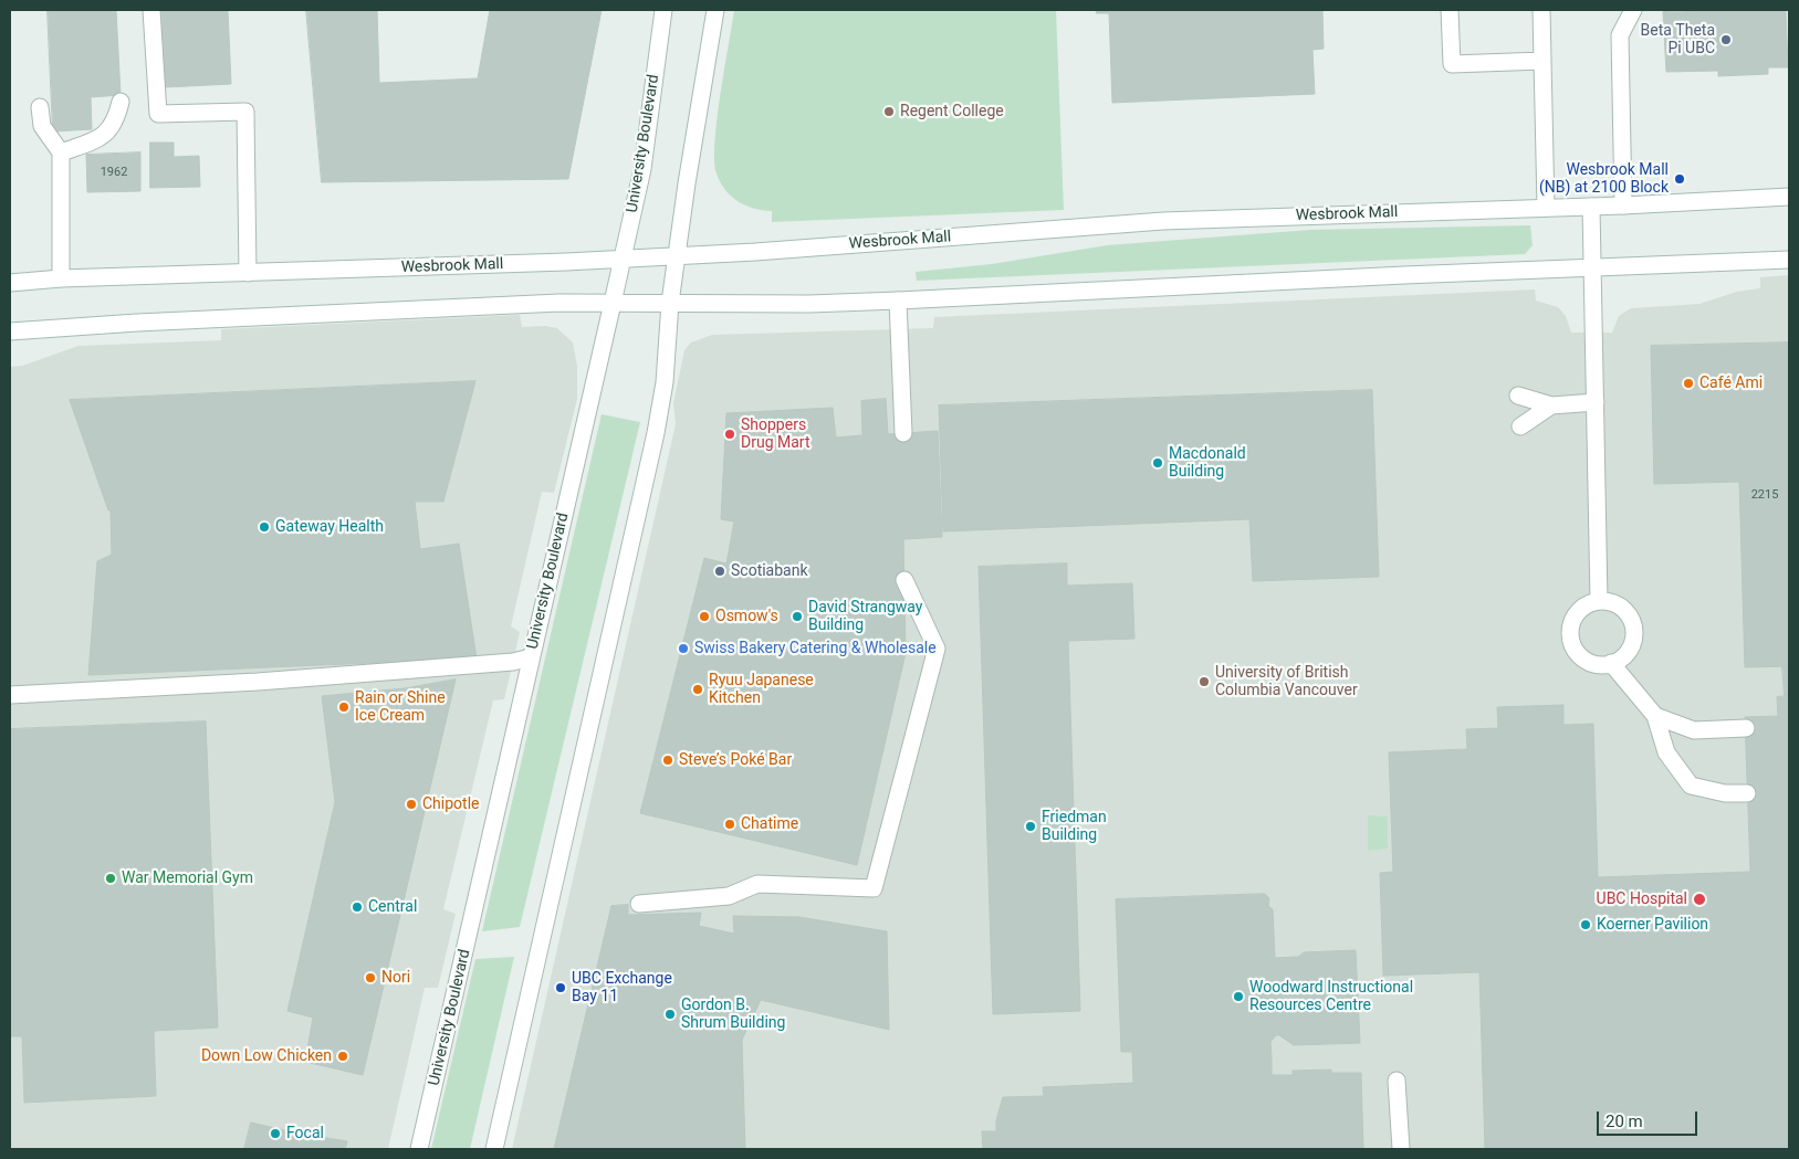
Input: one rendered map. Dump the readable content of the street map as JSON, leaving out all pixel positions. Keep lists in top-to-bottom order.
{
  "streets": {
    "main road": ["University Boulevard", "Wesbrook Mall"]
  },
  "crossings": [
    ["University Boulevard", "Wesbrook Mall"]
  ],
  "places": [
    "Beta Theta Pi UBC",
    "Regent College",
    "Wesbrook Mall (NB) at 2100 Block",
    "Café Ami",
    "Shoppers Drug Mart",
    "Macdonald Building",
    "Gateway Health",
    "Scotiabank",
    "Osmow's",
    "David Strangway Building",
    "Swiss Bakery Catering & Wholesale",
    "University of British Columbia Vancouver",
    "Ryuu Japanese Kitchen",
    "Rain or Shine Ice Cream",
    "Steve’s Poké Bar",
    "Chipotle",
    "Chatime",
    "Friedman Building",
    "War Memorial Gym",
    "UBC Hospital",
    "Central",
    "Koerner Pavilion",
    "Nori",
    "UBC Exchange Bay 11",
    "Woodward Instructional Resources Centre",
    "Gordon B. Shrum Building",
    "Down Low Chicken",
    "Focal"
  ],
  "house_numbers": ["1962", "2215"],
  "scale_bar": "20 m"
}
